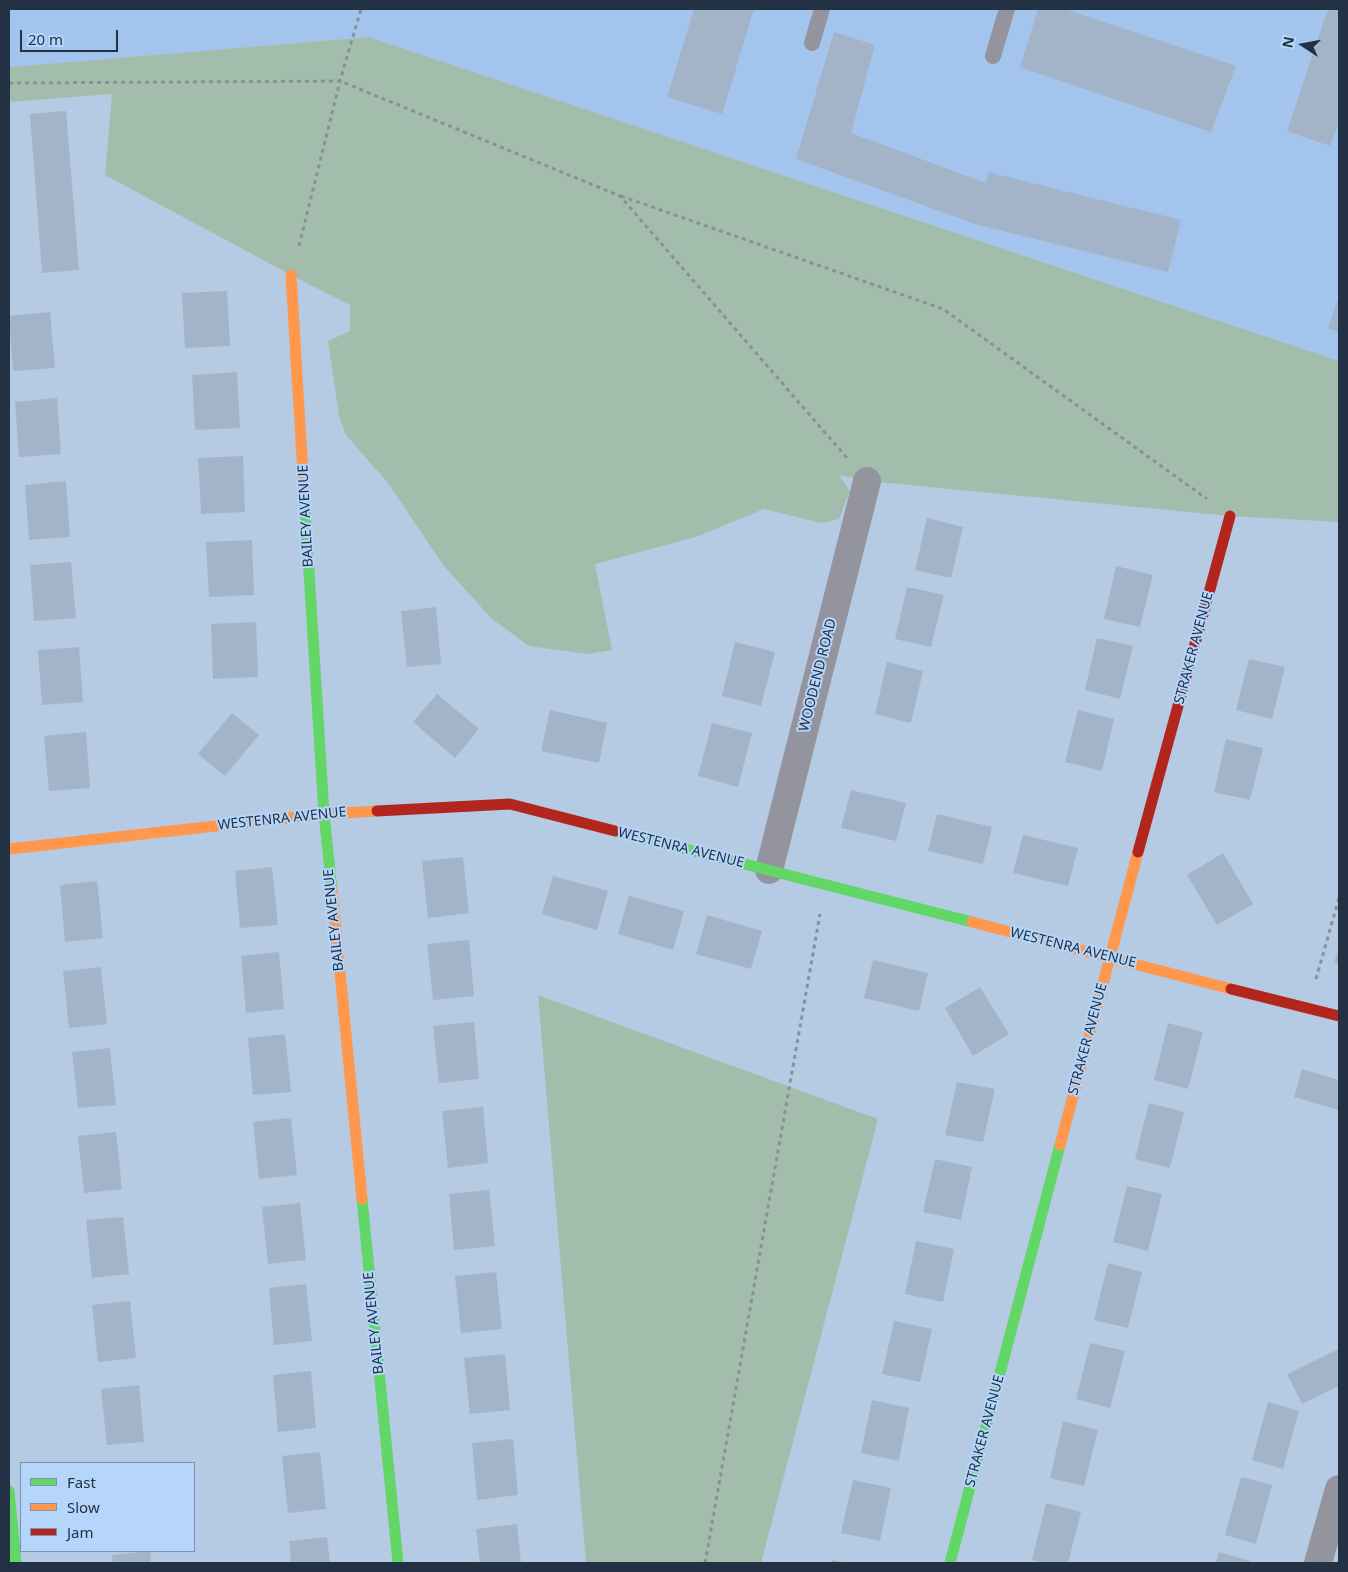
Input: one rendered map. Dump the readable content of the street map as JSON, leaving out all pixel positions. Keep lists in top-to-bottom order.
{
  "streets": {
    "street": [
      "BAILEY AVENUE",
      "STRAKER AVENUE",
      "WOODEND ROAD",
      "WESTENRA AVENUE"
    ]
  },
  "crossings": [
    ["BAILEY AVENUE", "WESTENRA AVENUE"],
    ["STRAKER AVENUE", "WESTENRA AVENUE"],
    ["WOODEND ROAD", "WESTENRA AVENUE"]
  ],
  "legend": ["Fast", "Slow", "Jam"],
  "scale_bar": "20 m",
  "north": "left"
}
